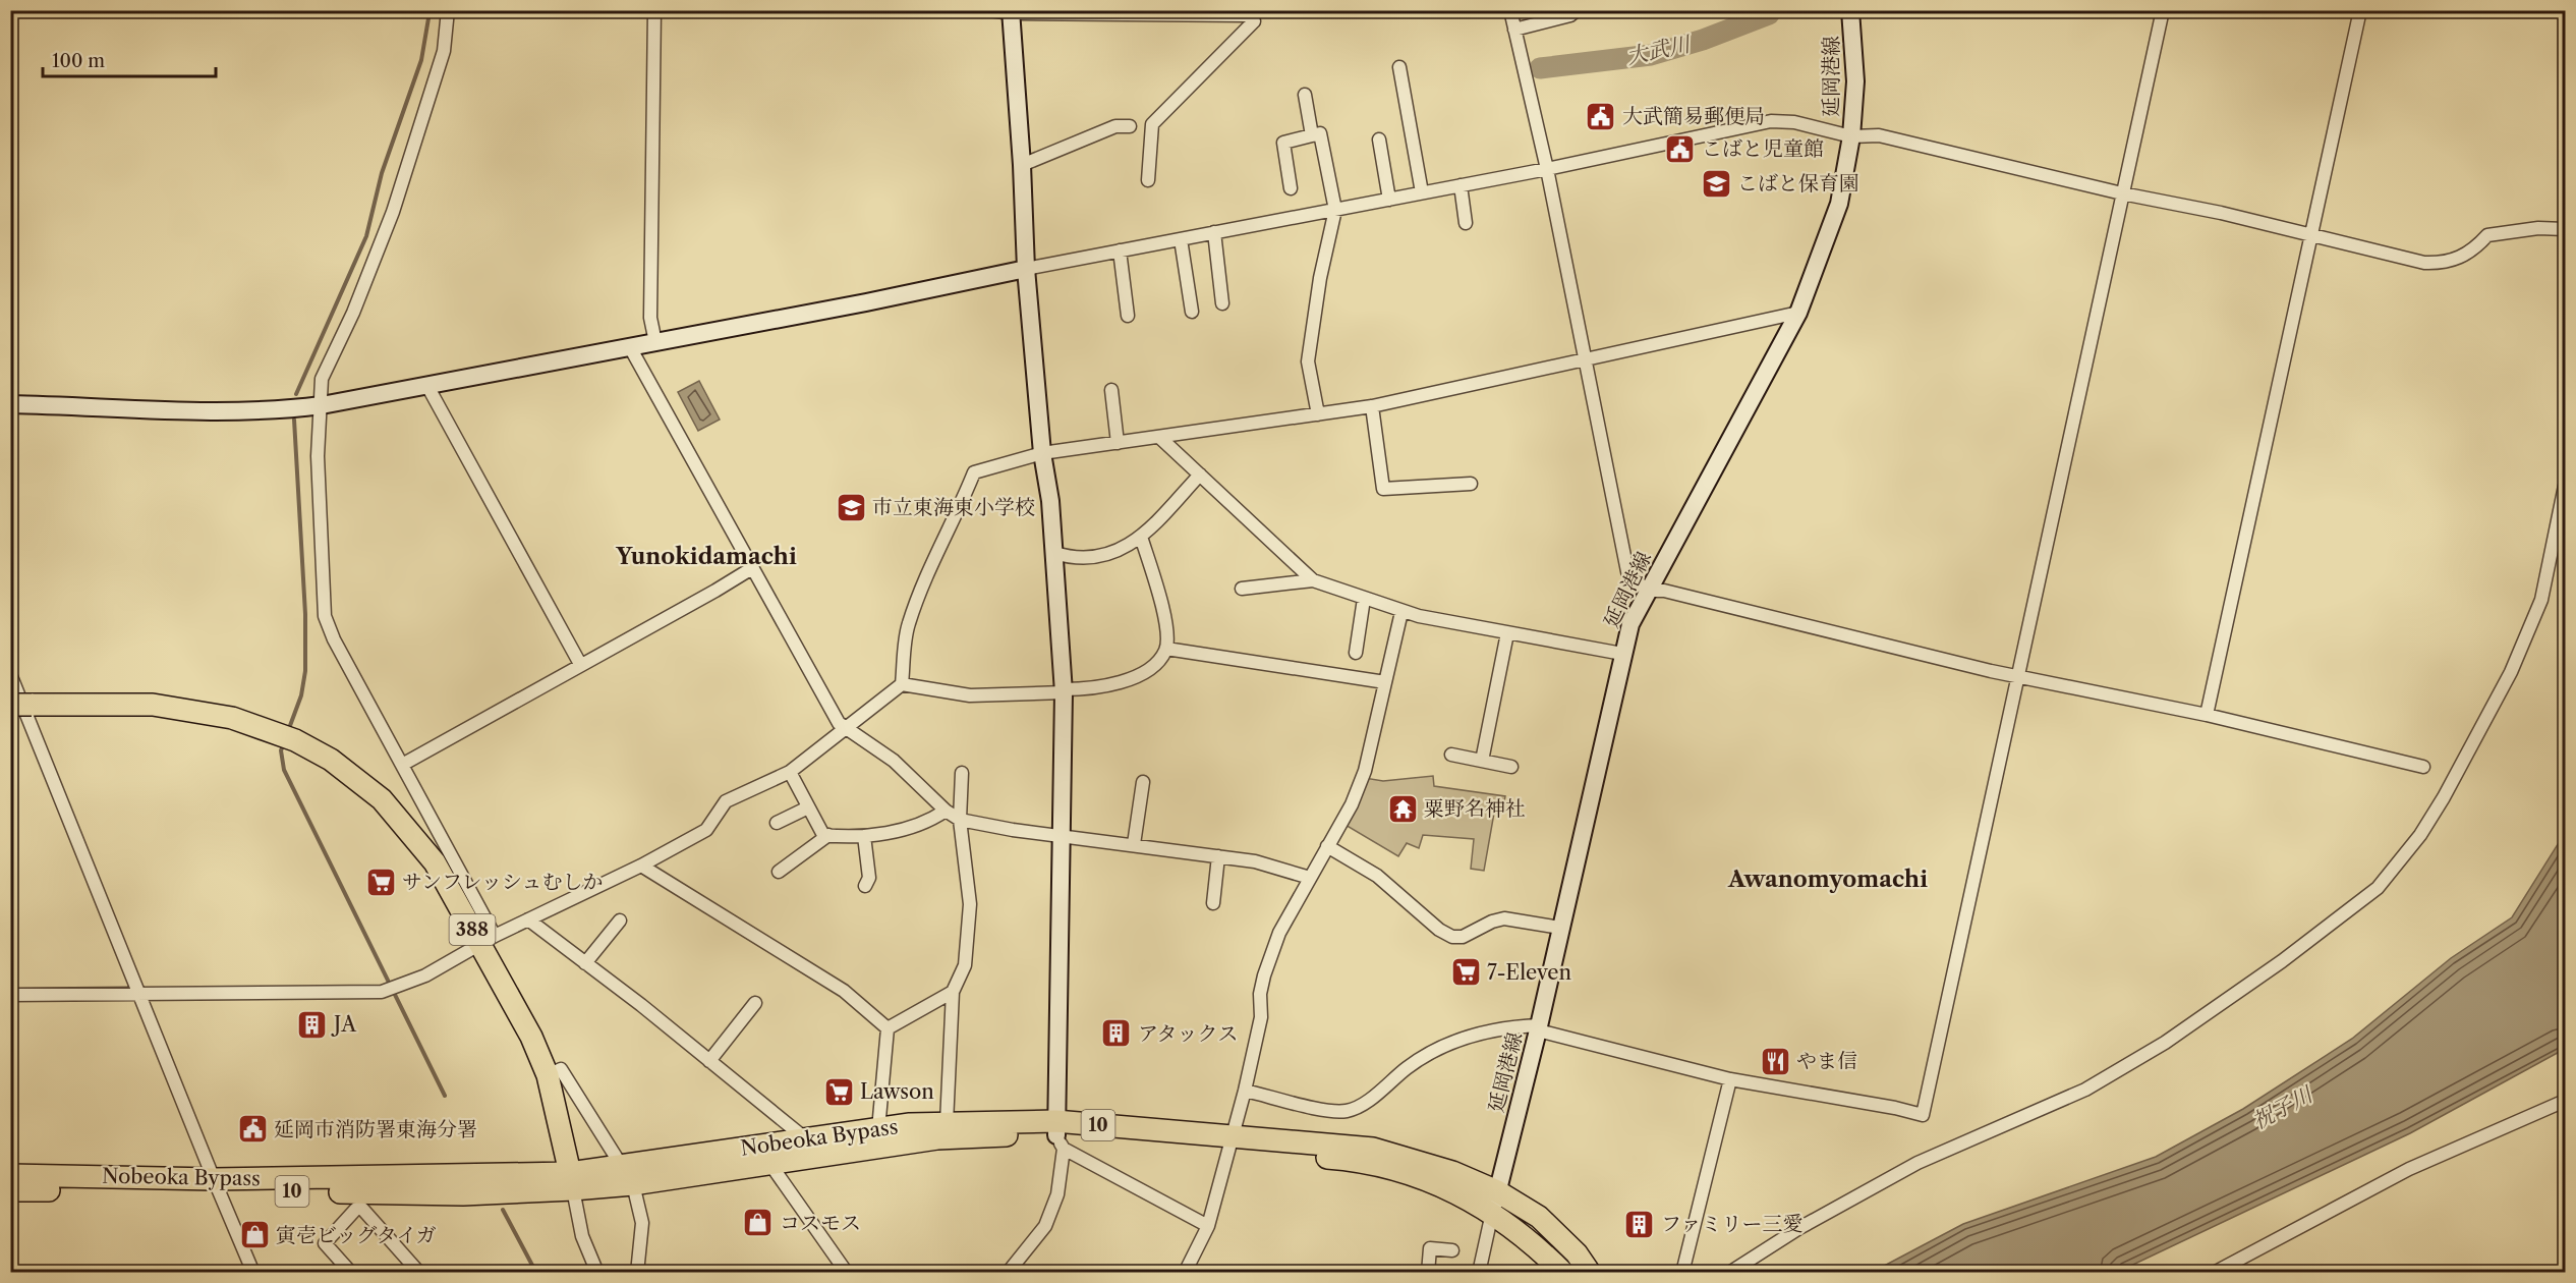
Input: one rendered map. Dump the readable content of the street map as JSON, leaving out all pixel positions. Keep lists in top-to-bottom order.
{
  "streets": {
    "highway": ["388", "10", "Nobeoka Bypass"],
    "street": ["延岡港線"]
  },
  "crossings": [
    ["延岡港線", "Nobeoka Bypass"],
    ["388", "Nobeoka Bypass"]
  ],
  "districts": ["Yunokidamachi", "Awanomyomachi"],
  "water": ["大武川", "祝子川"],
  "places": {
    "public building": ["大武簡易郵便局", "こばと児童館", "延岡市消防署東海分署"],
    "school or university": ["こばと保育園", "市立東海東小学校"],
    "temple": ["粟野名神社"],
    "supermarket": ["サンフレッシュむしか", "7-Eleven", "Lawson"],
    "building": ["JA", "アタックス", "ファミリー三愛"],
    "restaurant": ["やま信"],
    "shop": ["コスモス", "寅壱ビッグタイガ"]
  },
  "scale_bar": "100 m"
}
